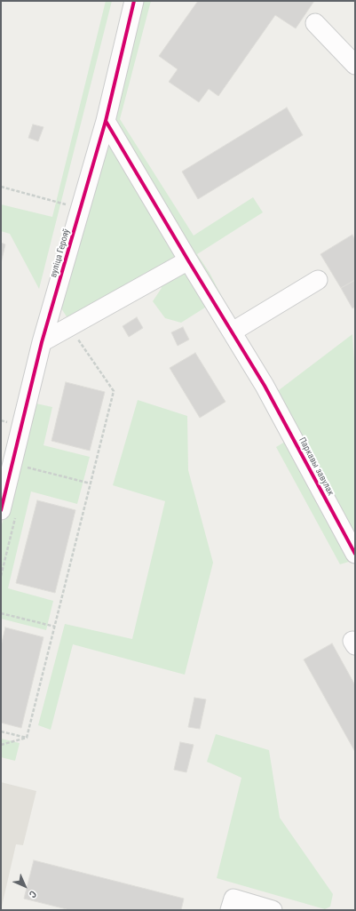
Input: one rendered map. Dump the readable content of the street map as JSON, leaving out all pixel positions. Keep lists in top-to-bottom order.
{
  "streets": {
    "street": ["вуліца Герояў", "Паркавы завулак"]
  },
  "crossings": [
    ["вуліца Герояў", "Паркавы завулак"]
  ],
  "north": "bottom right"
}
